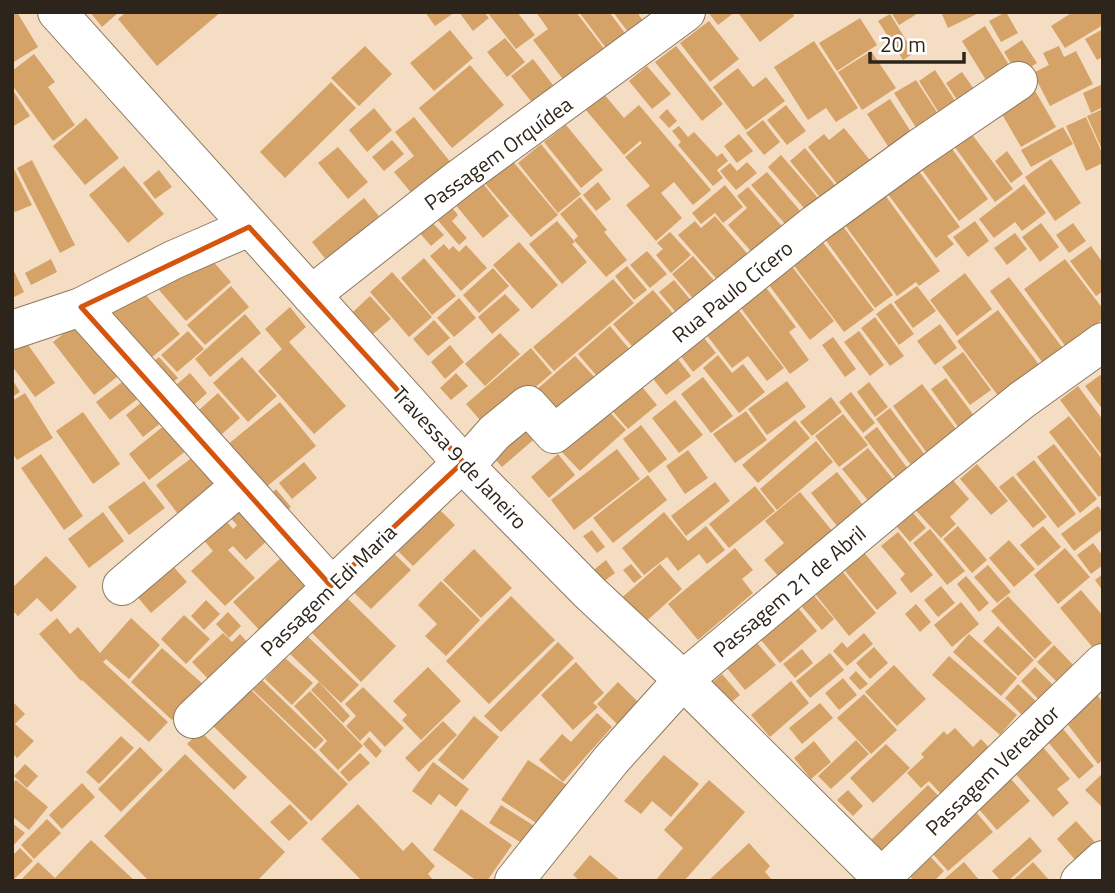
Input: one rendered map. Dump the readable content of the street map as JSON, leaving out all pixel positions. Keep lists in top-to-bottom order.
{
  "streets": {
    "street": [
      "Passagem Orquídea",
      "Rua Paulo Cícero",
      "Travessa 9 de Janeiro",
      "Passagem Edi Maria",
      "Passagem 21 de Abril",
      "Passagem Vereador"
    ]
  },
  "crossings": [
    ["Passagem Orquídea", "Travessa 9 de Janeiro"],
    ["Rua Paulo Cícero", "Travessa 9 de Janeiro"],
    ["Rua Paulo Cícero", "Passagem Edi Maria"],
    ["Travessa 9 de Janeiro", "Passagem Edi Maria"],
    ["Travessa 9 de Janeiro", "Passagem 21 de Abril"],
    ["Travessa 9 de Janeiro", "Passagem Vereador"]
  ],
  "scale_bar": "20 m"
}
